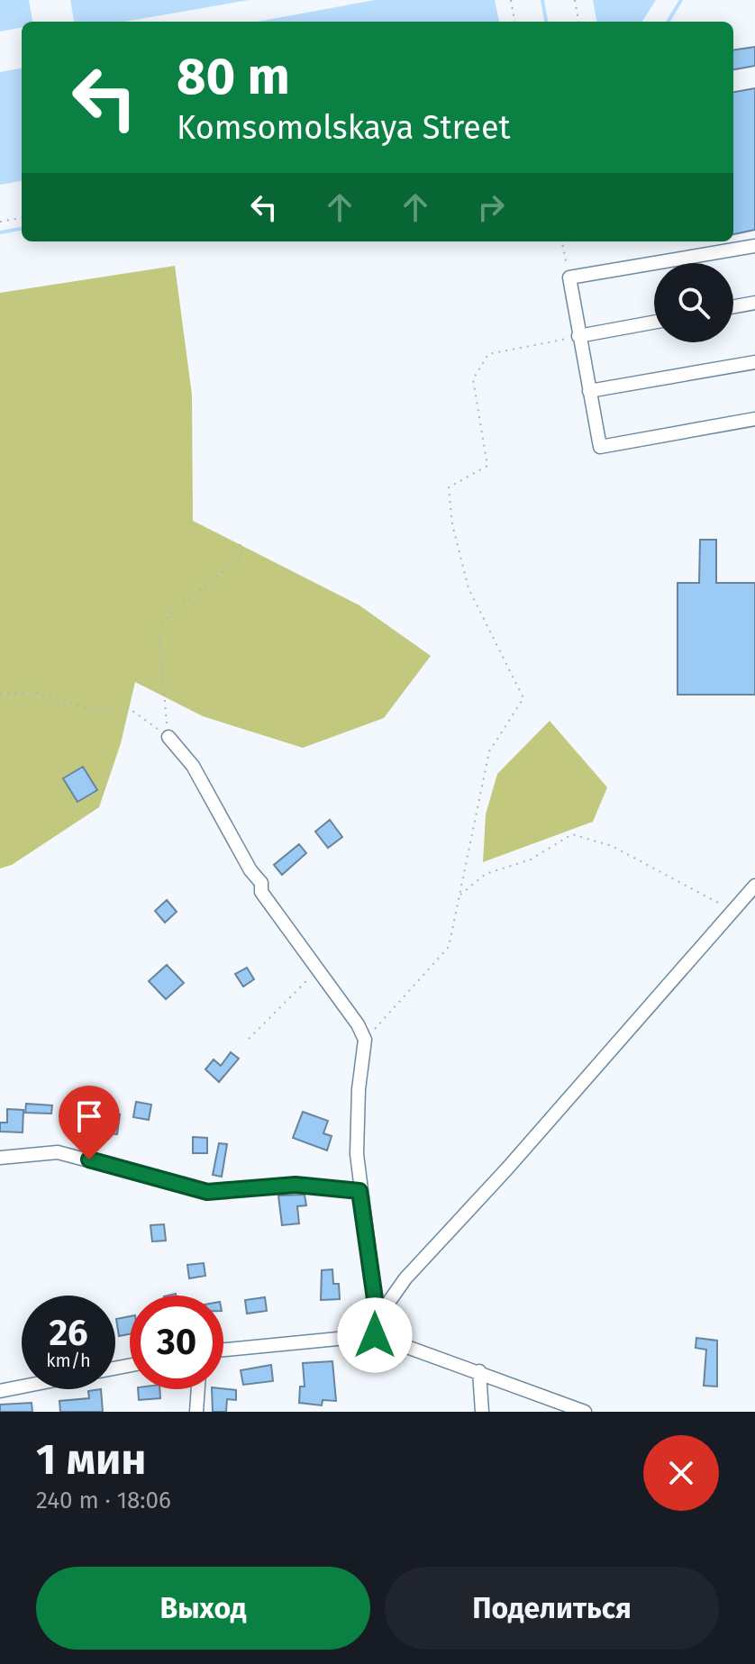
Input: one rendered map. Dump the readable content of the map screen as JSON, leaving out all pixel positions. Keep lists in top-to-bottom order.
{
  "page": {
    "turn": ["80 m", "Komsomolskaya Street"],
    "speed": "26 km/h",
    "limit": "30",
    "heading": ["1 мин", "240 m · 18:06"],
    "buttons": ["Выход", "Поделиться"]
  }
}
